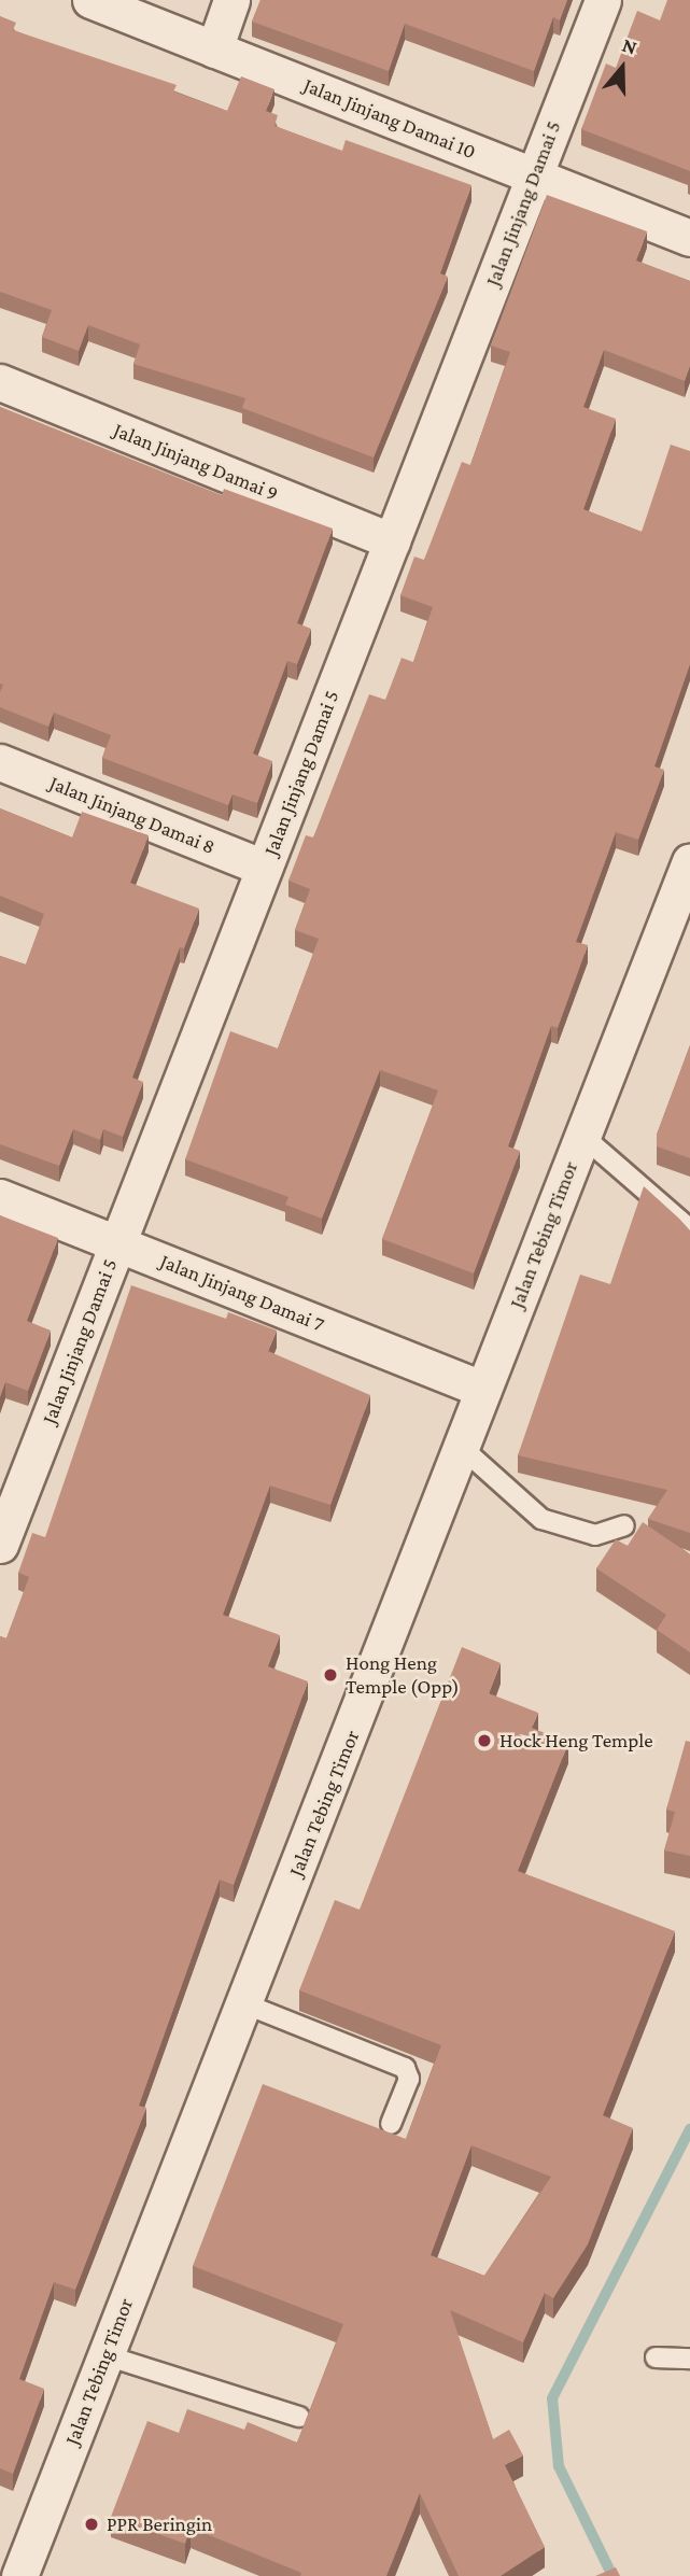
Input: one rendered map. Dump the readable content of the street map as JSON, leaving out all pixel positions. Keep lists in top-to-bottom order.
{
  "streets": {
    "street": [
      "Jalan Jinjang Damai 10",
      "Jalan Jinjang Damai 5",
      "Jalan Jinjang Damai 9",
      "Jalan Jinjang Damai 8",
      "Jalan Tebing Timor",
      "Jalan Jinjang Damai 7"
    ]
  },
  "crossings": [
    ["Jalan Jinjang Damai 10", "Jalan Jinjang Damai 5"],
    ["Jalan Jinjang Damai 5", "Jalan Jinjang Damai 9"],
    ["Jalan Jinjang Damai 5", "Jalan Jinjang Damai 8"],
    ["Jalan Jinjang Damai 5", "Jalan Jinjang Damai 7"],
    ["Jalan Tebing Timor", "Jalan Jinjang Damai 7"]
  ],
  "places": ["Hong Heng Temple (Opp)", "Hock Heng Temple", "PPR Beringin"],
  "north": "top"
}
